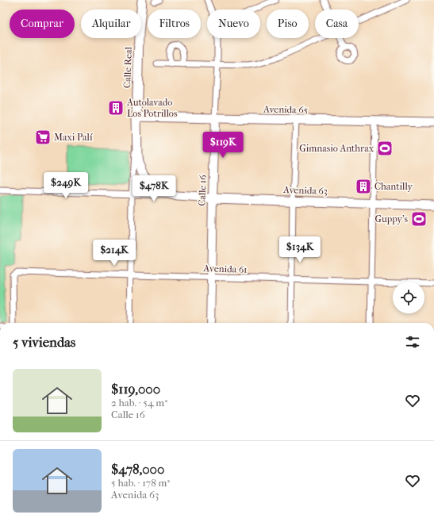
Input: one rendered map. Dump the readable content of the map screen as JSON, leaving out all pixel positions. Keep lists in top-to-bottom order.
{
  "streets": {
    "main road": ["Calle Real", "Avenida 65", "Avenida 63"],
    "street": ["Calle 16", "Avenida 61"]
  },
  "crossings": [
    ["Calle Real", "Avenida 65"],
    ["Calle Real", "Avenida 63"],
    ["Avenida 65", "Calle 16"],
    ["Avenida 65", "Avenida 63"],
    ["Calle 16", "Avenida 63"],
    ["Calle 16", "Avenida 61"]
  ],
  "places": {
    "building": ["Autolavado Los Potrillos", "Chantilly"],
    "supermarket": ["Maxi Palí"],
    "sports": ["Gimnasio Anthrax", "Guppy's"]
  },
  "page": {
    "chip": [
      "Comprar",
      "Alquilar",
      "Filtros",
      "Nuevo",
      "Piso",
      "Casa"
    ],
    "price": [
      "$119K",
      "$249K",
      "$478K",
      "$134K",
      "$214K"
    ],
    "heading": "5 viviendas",
    "list": [
      {
        "name": "$119,000",
        "note": "2 hab. · 54 m² · Calle 16"
      },
      {
        "name": "$478,000",
        "note": "5 hab. · 178 m² · Avenida 63"
      }
    ]
  }
}
